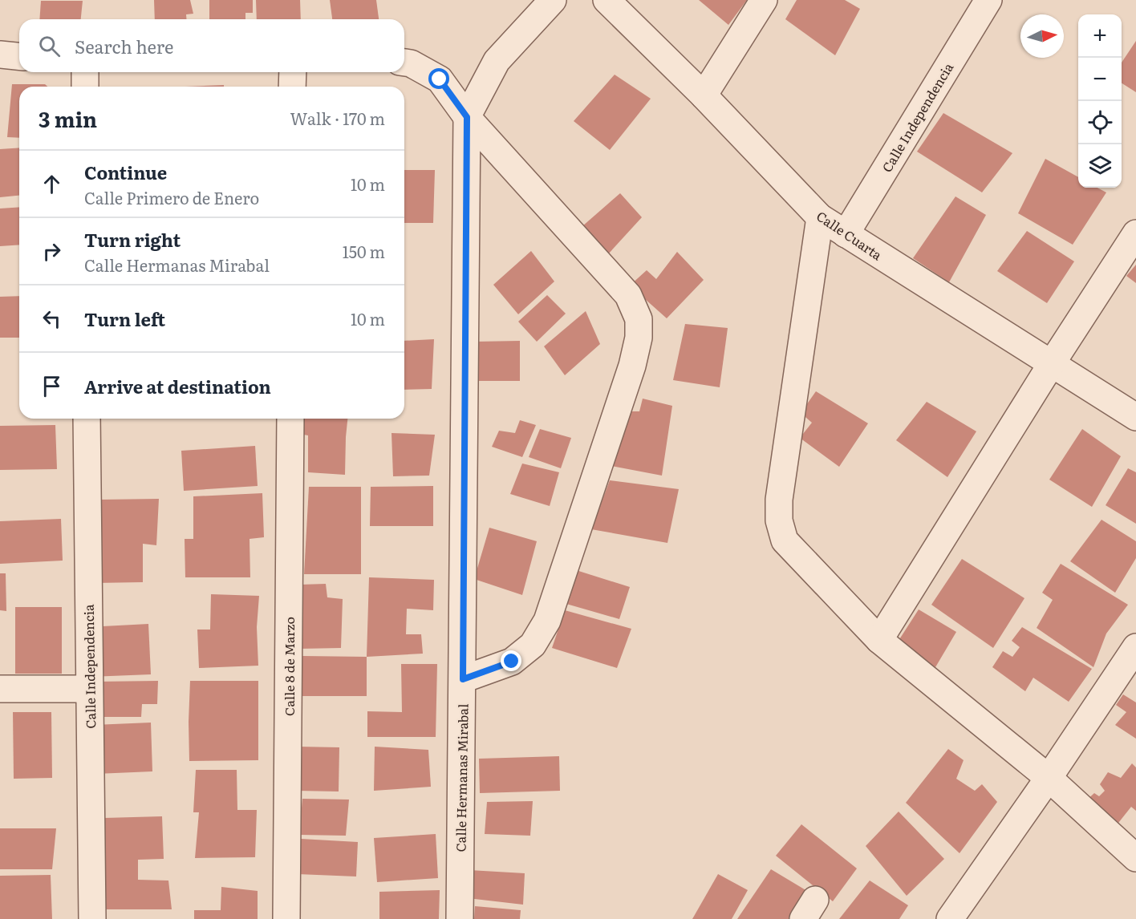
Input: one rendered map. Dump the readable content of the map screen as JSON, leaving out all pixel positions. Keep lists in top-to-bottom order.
{
  "streets": {
    "street": [
      "Calle Independencia",
      "Calle Cuarta",
      "Calle 8 de Marzo",
      "Calle Hermanas Mirabal"
    ]
  },
  "crossings": [
    ["Calle Independencia", "Calle Cuarta"]
  ],
  "north": "right",
  "page": {
    "map_buttons": ["+", "−"],
    "search": "Search here",
    "heading": ["3 min", "Walk · 170 m"],
    "list": [
      ["Continue", "Calle Primero de Enero", "10 m"],
      ["Turn right", "Calle Hermanas Mirabal", "150 m"],
      ["Turn left", "10 m"],
      "Arrive at destination"
    ]
  }
}
